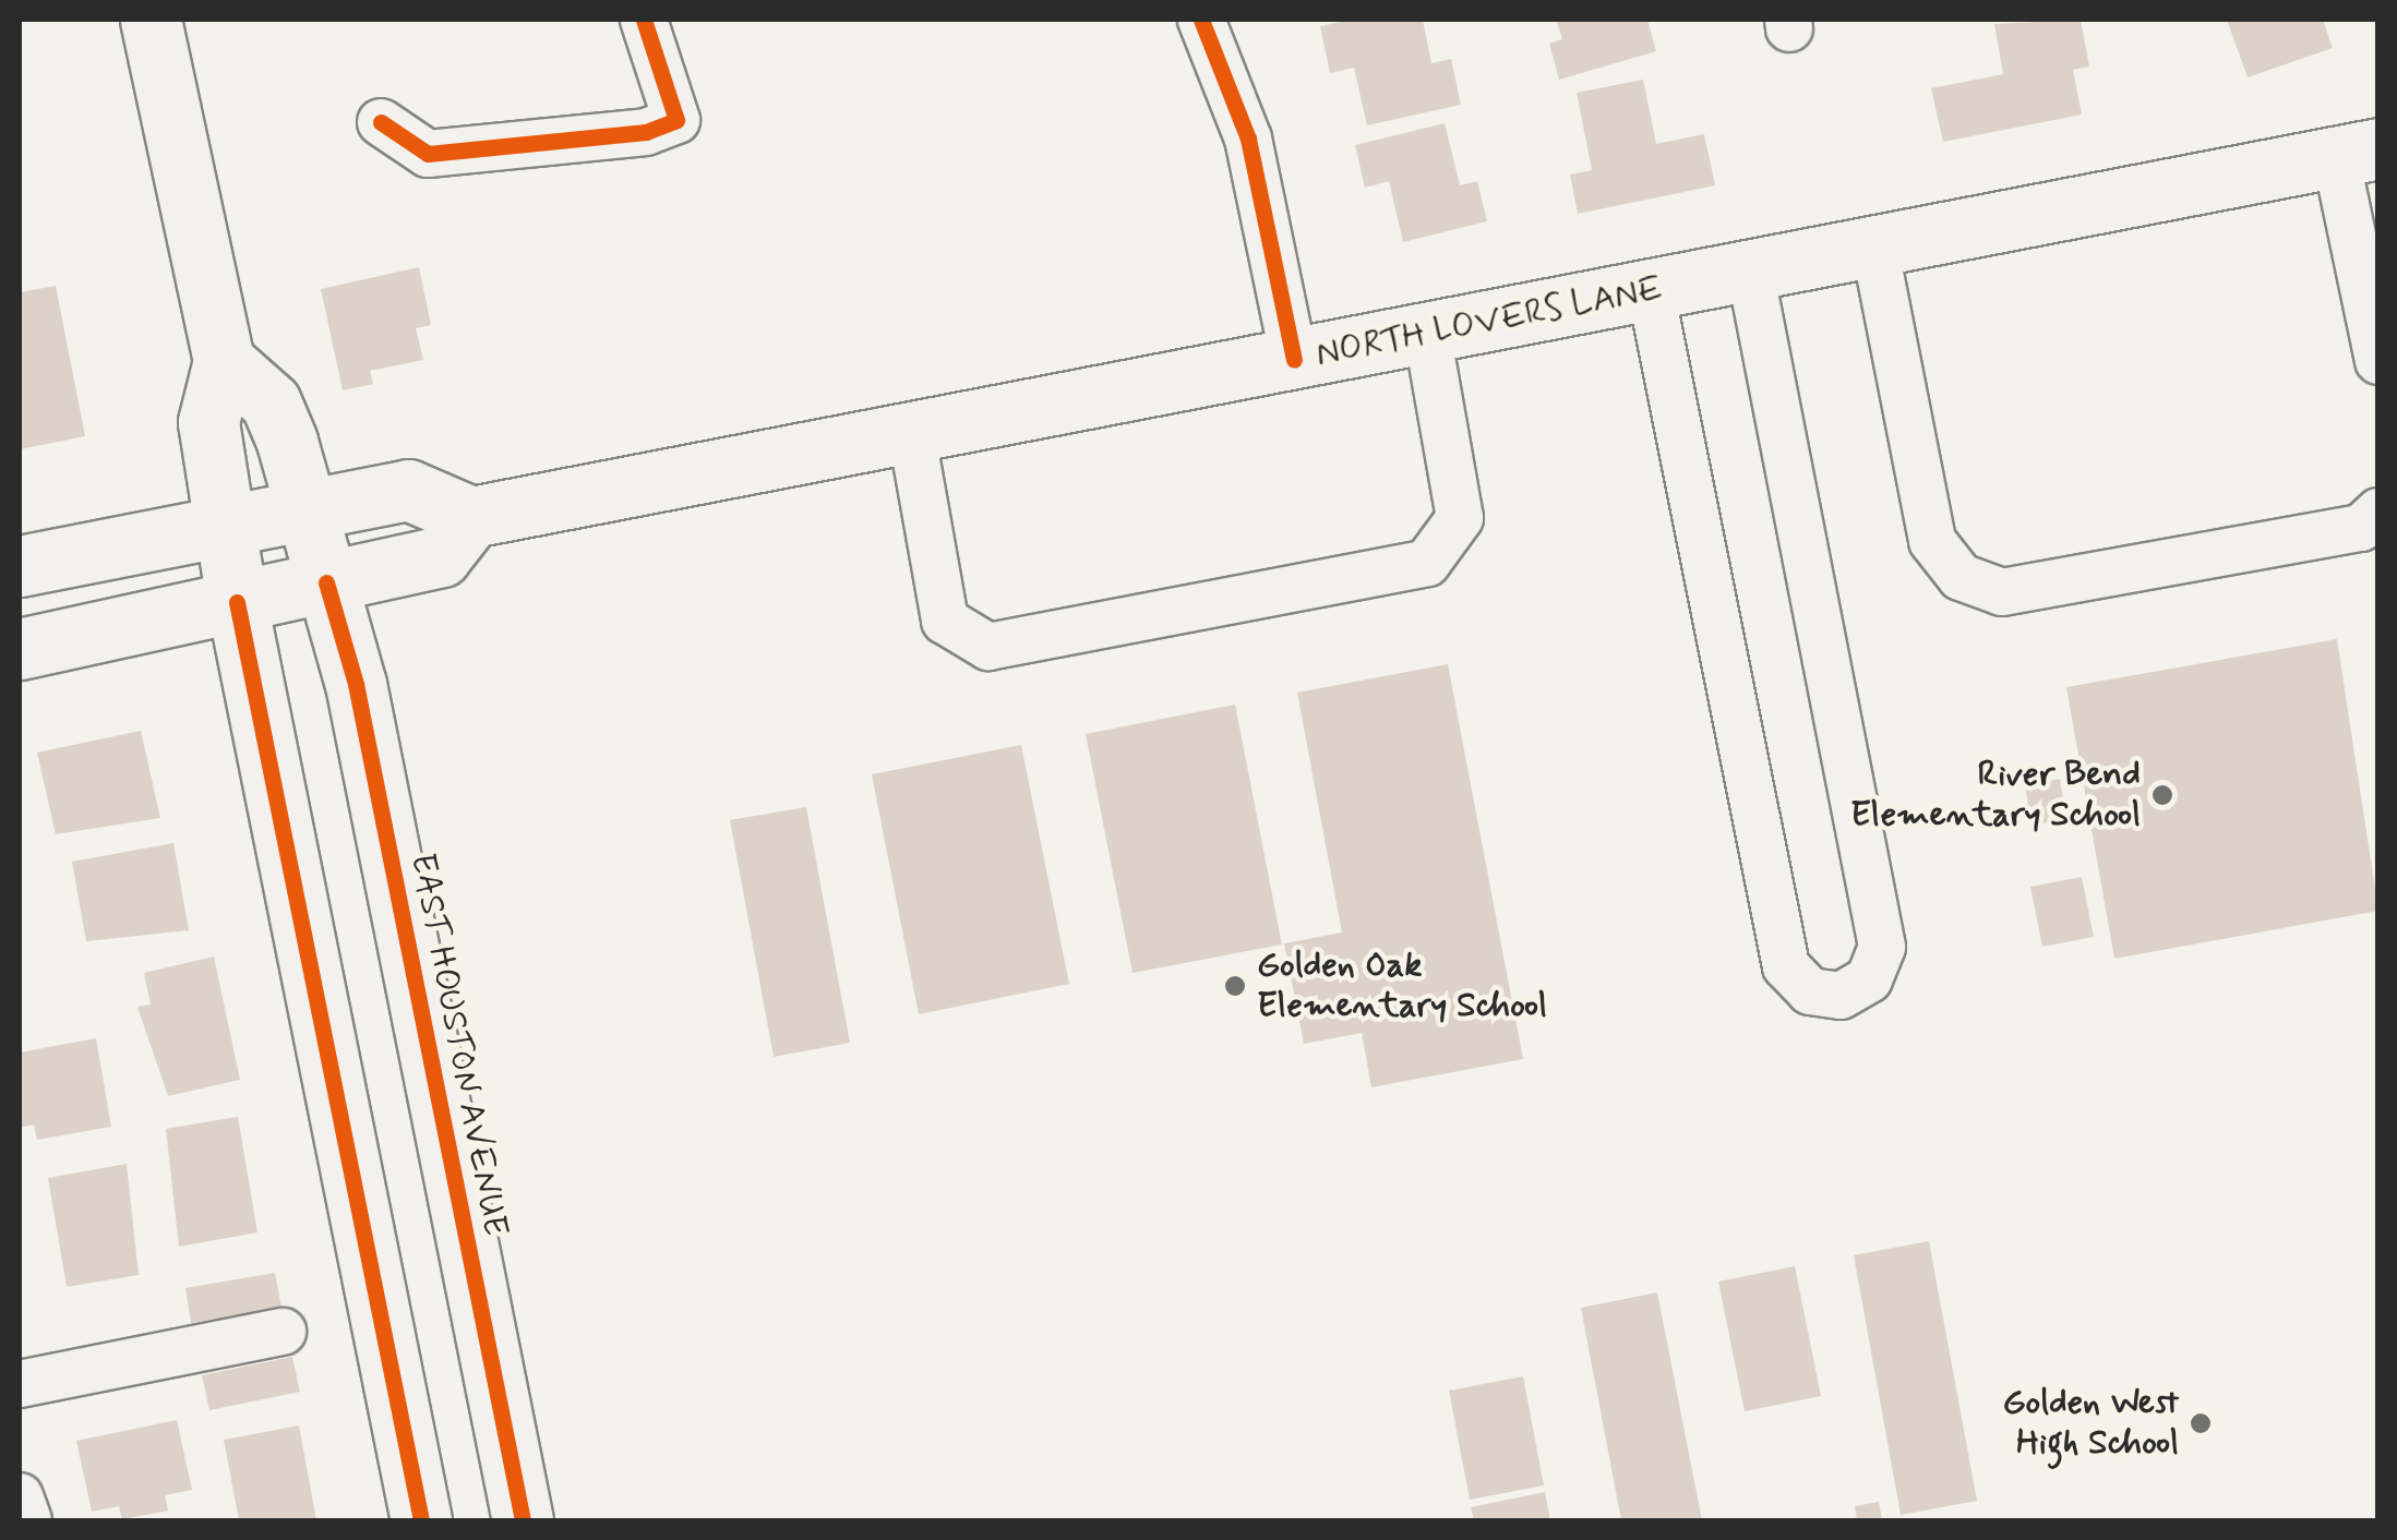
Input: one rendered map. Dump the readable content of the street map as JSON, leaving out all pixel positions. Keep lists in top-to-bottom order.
{
  "streets": {
    "main road": ["NORTH LOVERS LANE", "EAST HOUSTON AVENUE"]
  },
  "places": ["River Bend Elementary School", "Golden Oak Elementary School", "Golden West High School"]
}
